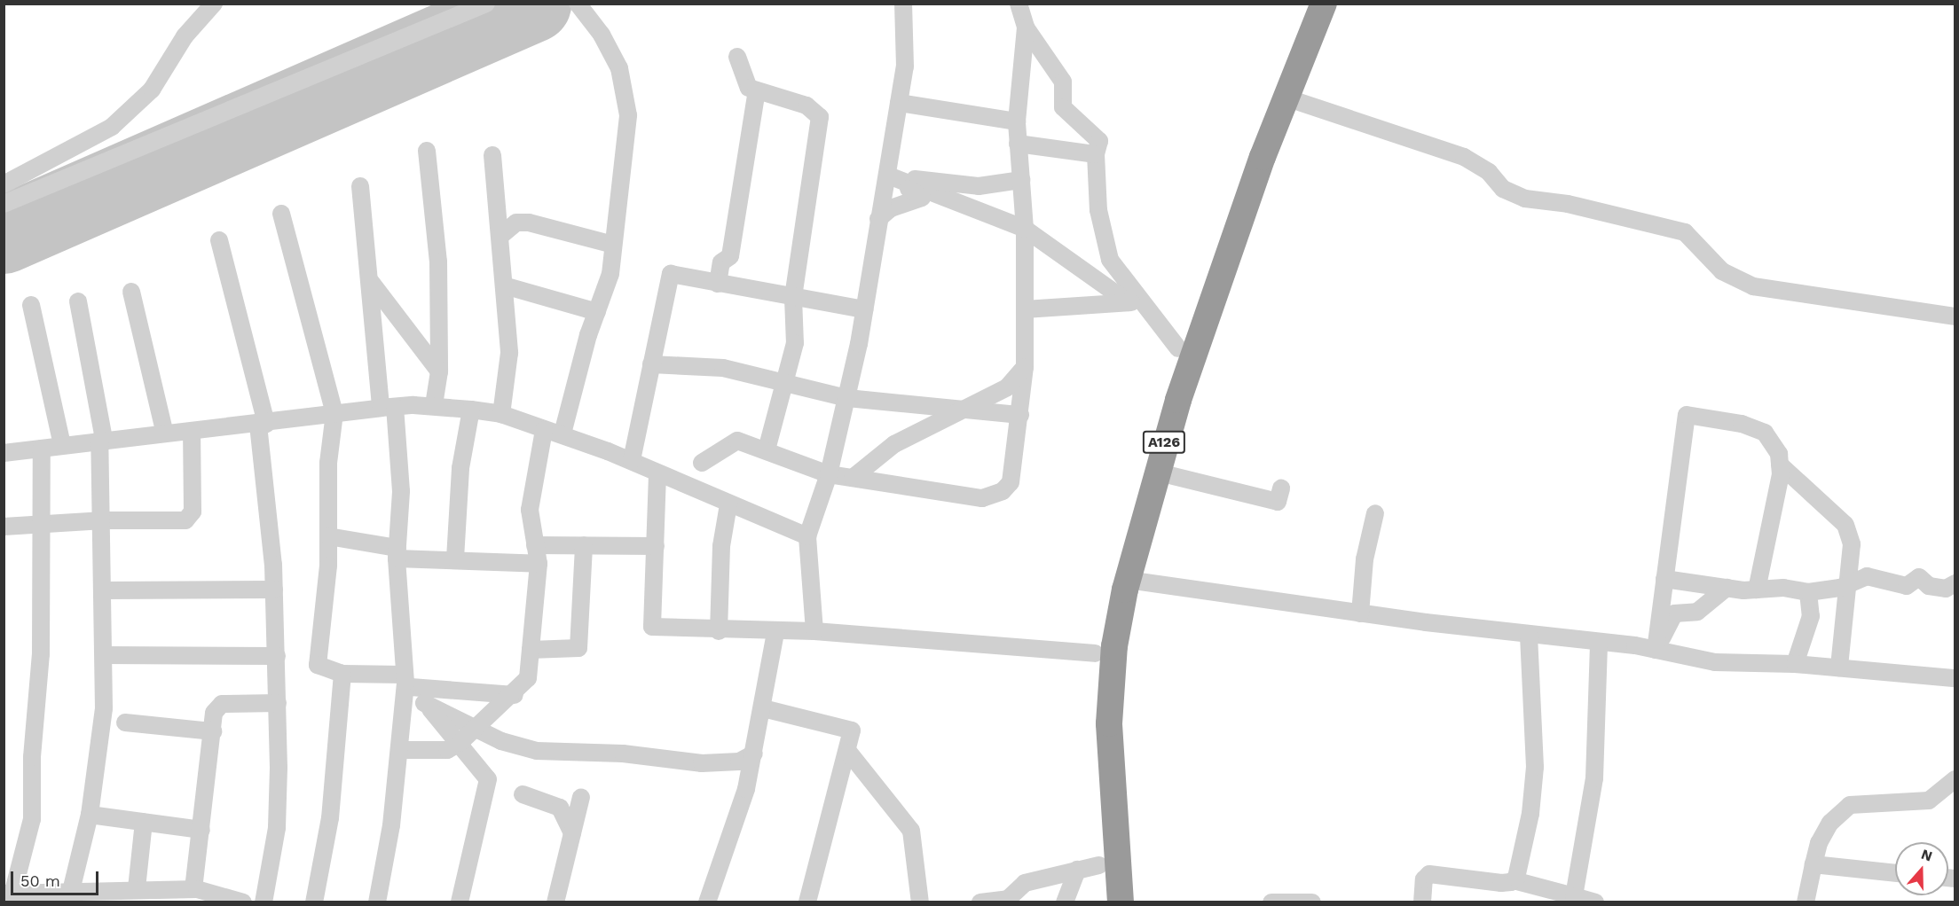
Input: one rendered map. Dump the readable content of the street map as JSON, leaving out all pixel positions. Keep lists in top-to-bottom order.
{
  "streets": {
    "highway": ["A126"]
  },
  "scale_bar": "50 m",
  "north": "top"
}
